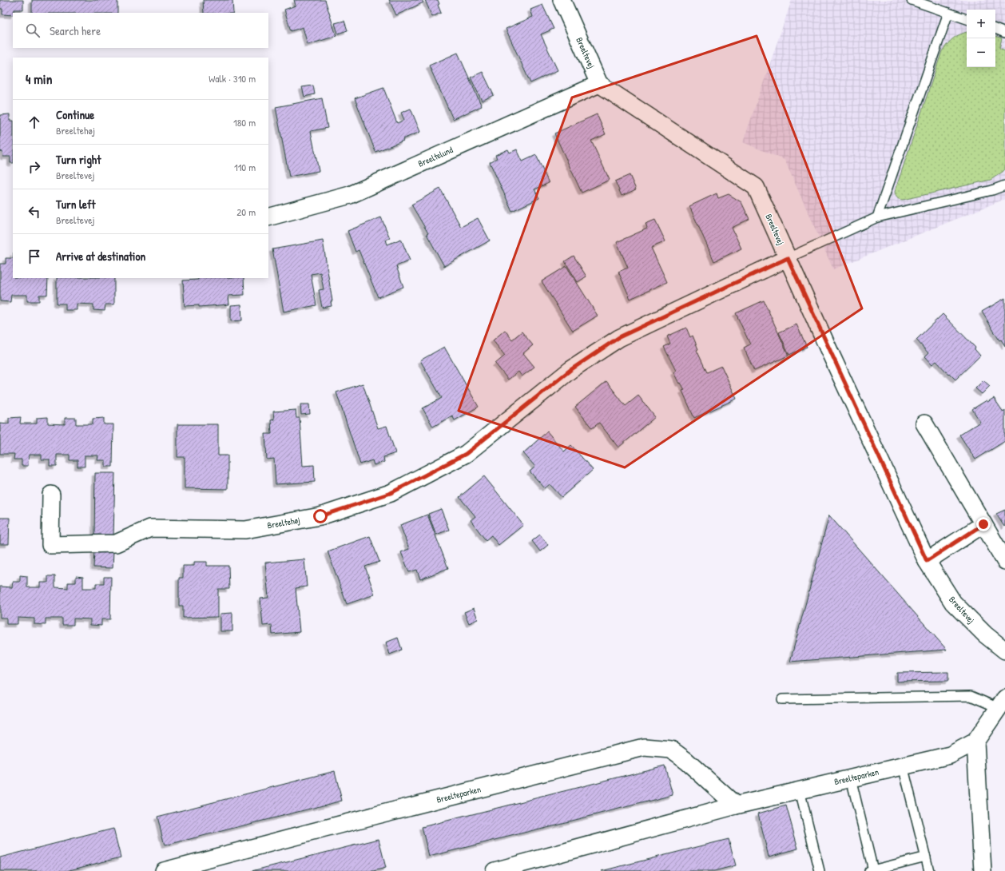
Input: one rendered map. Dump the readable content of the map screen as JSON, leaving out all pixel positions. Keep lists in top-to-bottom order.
{
  "streets": {
    "street": [
      "Breeltevej",
      "Breeltelund",
      "Breeltehøj",
      "Breelteparken"
    ]
  },
  "crossings": [
    ["Breeltevej", "Breeltelund"],
    ["Breeltevej", "Breeltehøj"]
  ],
  "page": {
    "map_buttons": ["+", "−"],
    "search": "Search here",
    "heading": ["4 min", "Walk · 310 m"],
    "list": [
      ["Continue", "Breeltehøj", "180 m"],
      ["Turn right", "Breeltevej", "110 m"],
      ["Turn left", "Breeltevej", "20 m"],
      "Arrive at destination"
    ]
  }
}
